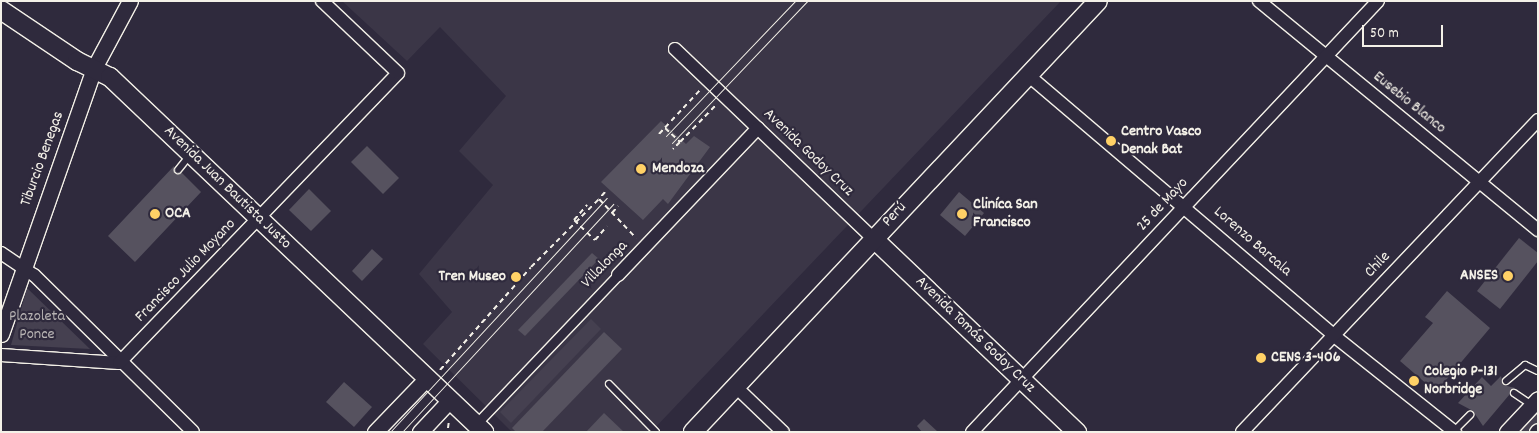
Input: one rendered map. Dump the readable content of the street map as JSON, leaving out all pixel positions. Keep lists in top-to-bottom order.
{
  "streets": {
    "main road": ["Avenida Juan Bautista Justo", "Perú", "Avenida Tomás Godoy Cruz"],
    "street": [
      "Eusebio Blanco",
      "Avenida Godoy Cruz",
      "Tiburcio Benegas",
      "25 de Mayo",
      "Lorenzo Barcala",
      "Villalonga",
      "Chile",
      "Francisco Julio Moyano"
    ]
  },
  "crossings": [
    ["Eusebio Blanco", "25 de Mayo"],
    ["Eusebio Blanco", "Chile"],
    ["Avenida Godoy Cruz", "Perú"],
    ["Avenida Godoy Cruz", "Villalonga"],
    ["Avenida Godoy Cruz", "Avenida Tomás Godoy Cruz"],
    ["Tiburcio Benegas", "Avenida Juan Bautista Justo"],
    ["Avenida Juan Bautista Justo", "Villalonga"],
    ["Avenida Juan Bautista Justo", "Francisco Julio Moyano"],
    ["25 de Mayo", "Lorenzo Barcala"],
    ["25 de Mayo", "Avenida Tomás Godoy Cruz"],
    ["Perú", "Lorenzo Barcala"],
    ["Perú", "Avenida Tomás Godoy Cruz"],
    ["Lorenzo Barcala", "Chile"]
  ],
  "parks": ["Plazoleta Ponce"],
  "places": [
    "Centro Vasco Denak Bat",
    "Mendoza",
    "OCA",
    "Cliníca San Francisco",
    "ANSES",
    "Tren Museo",
    "CENS 3-406",
    "Colegio P-131 Norbridge"
  ],
  "scale_bar": "50 m"
}
